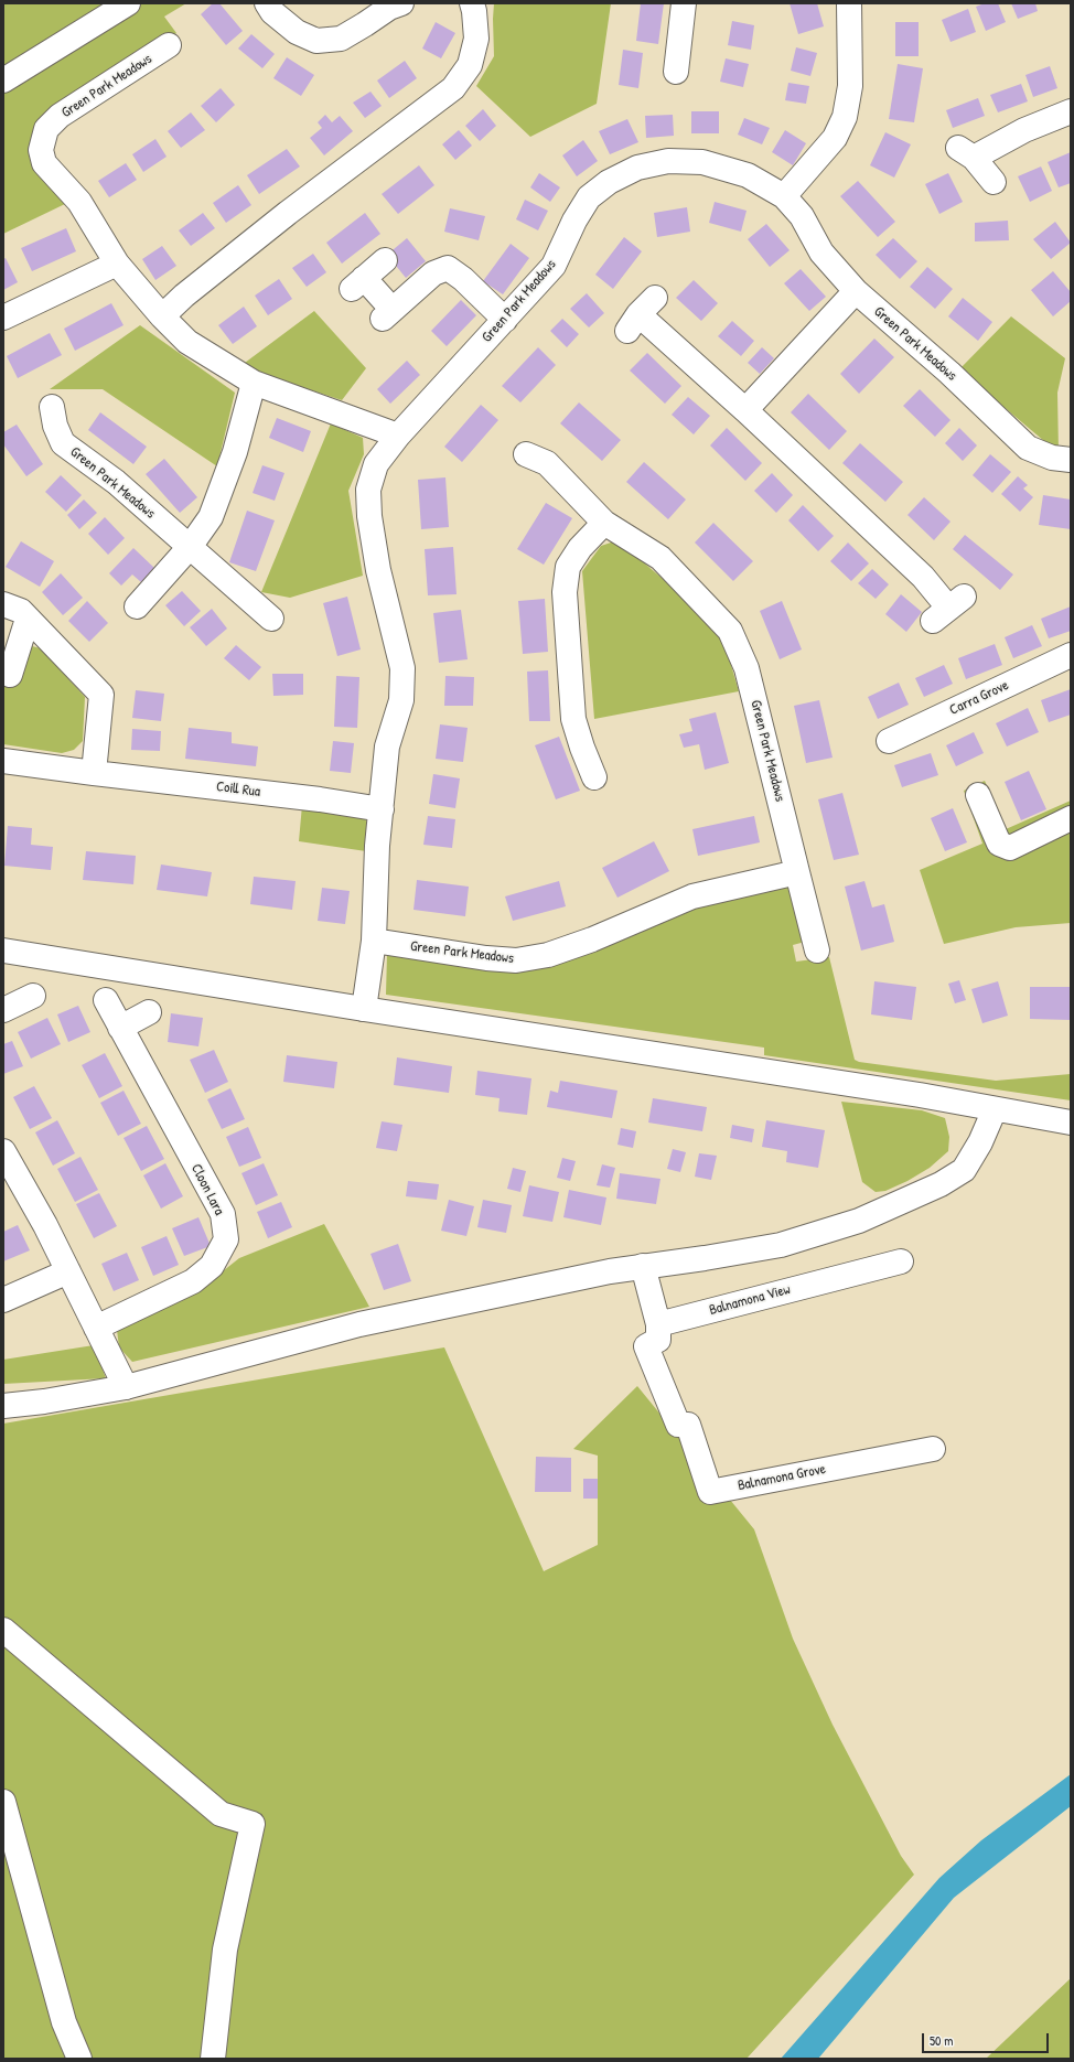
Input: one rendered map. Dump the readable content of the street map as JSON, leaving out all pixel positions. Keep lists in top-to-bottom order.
{
  "streets": {
    "street": [
      "Green Park Meadows",
      "Carra Grove",
      "Coill Rua",
      "Cloon Lara",
      "Balnamona View",
      "Balnamona Grove"
    ]
  },
  "crossings": [
    ["Green Park Meadows", "Coill Rua"],
    ["Balnamona View", "Balnamona Grove"]
  ],
  "scale_bar": "50 m"
}
